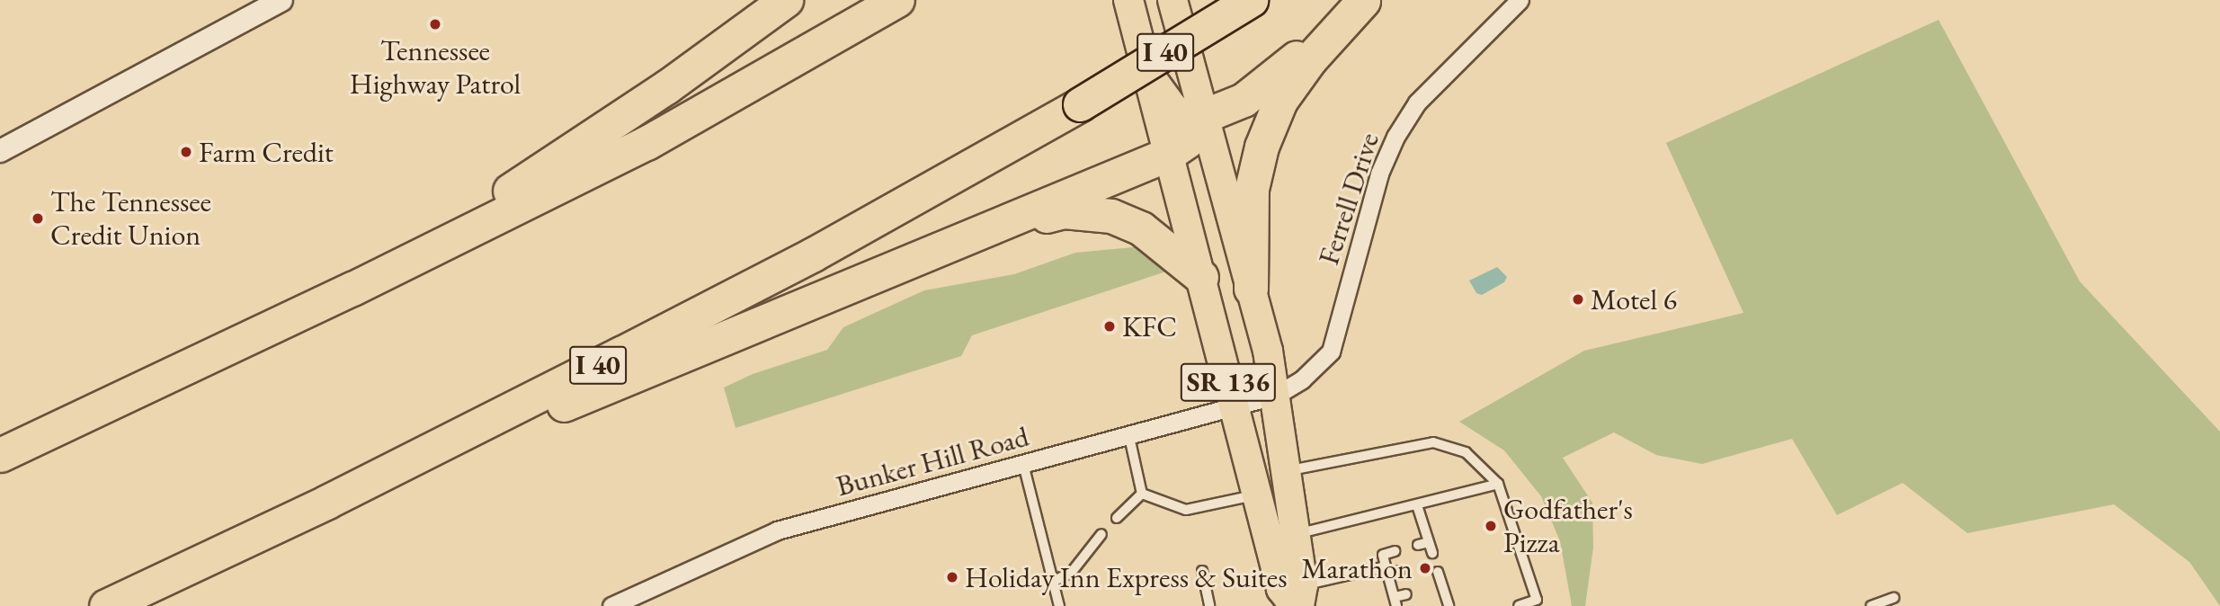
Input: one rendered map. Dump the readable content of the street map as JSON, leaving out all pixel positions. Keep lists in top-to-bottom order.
{
  "streets": {
    "highway": ["I 40"],
    "main road": ["SR 136"],
    "street": ["Ferrell Drive", "Bunker Hill Road"]
  },
  "crossings": [
    ["Ferrell Drive", "SR 136"],
    ["Ferrell Drive", "Bunker Hill Road"],
    ["SR 136", "Bunker Hill Road"]
  ],
  "places": [
    "Tennessee Highway Patrol",
    "Farm Credit",
    "The Tennessee Credit Union",
    "Motel 6",
    "KFC",
    "Godfather's Pizza",
    "Marathon",
    "Holiday Inn Express & Suites"
  ]
}
